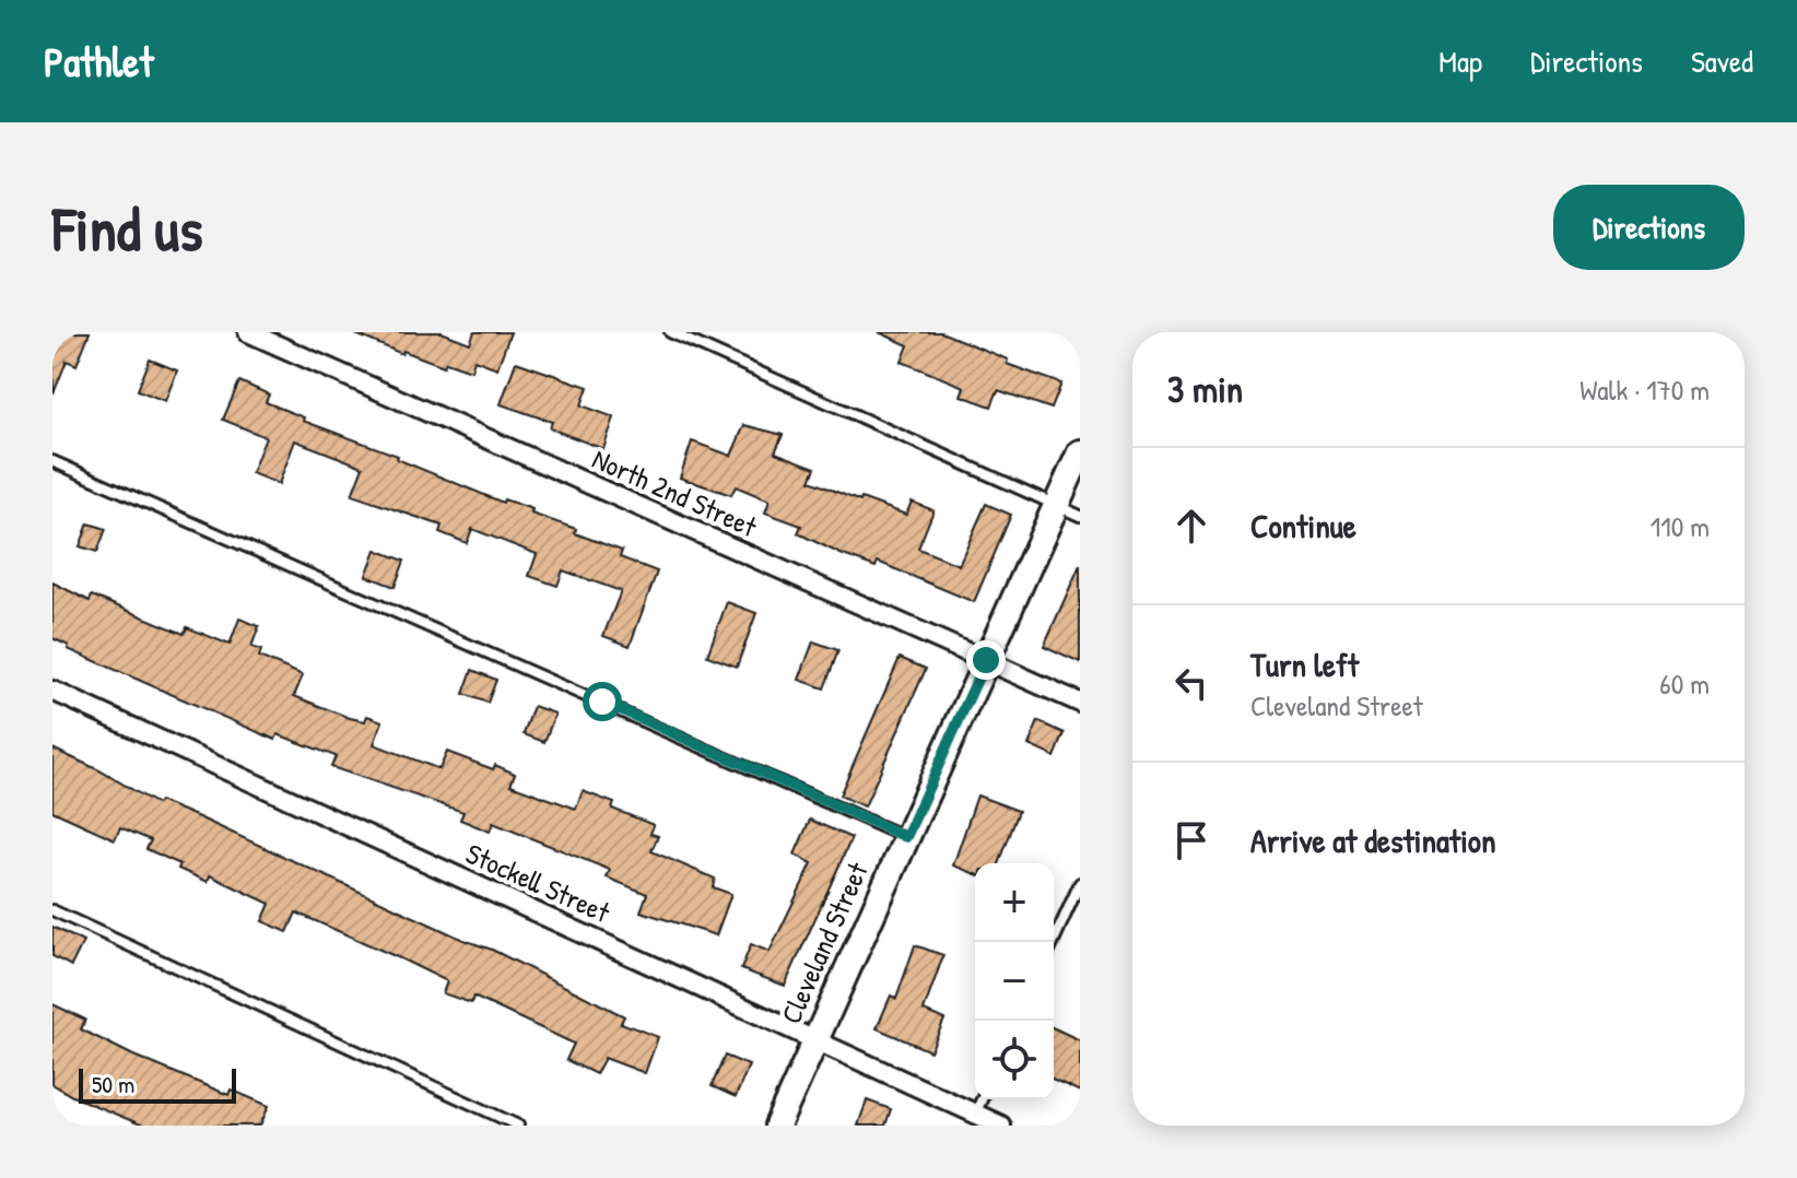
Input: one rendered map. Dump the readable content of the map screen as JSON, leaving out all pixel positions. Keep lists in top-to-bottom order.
{
  "streets": {
    "main road": ["Cleveland Street"],
    "street": ["North 2nd Street", "Stockell Street"]
  },
  "crossings": [
    ["North 2nd Street", "Cleveland Street"],
    ["Stockell Street", "Cleveland Street"]
  ],
  "scale_bar": "50 m",
  "page": {
    "header": "Pathlet",
    "nav": ["Map", "Directions", "Saved"],
    "buttons": "Directions",
    "title": "Find us",
    "heading": ["3 min", "Walk · 170 m"],
    "list": [
      ["Continue", "110 m"],
      ["Turn left", "Cleveland Street", "60 m"],
      "Arrive at destination"
    ],
    "map_buttons": ["+", "−"],
    "scale": "50 m"
  }
}
